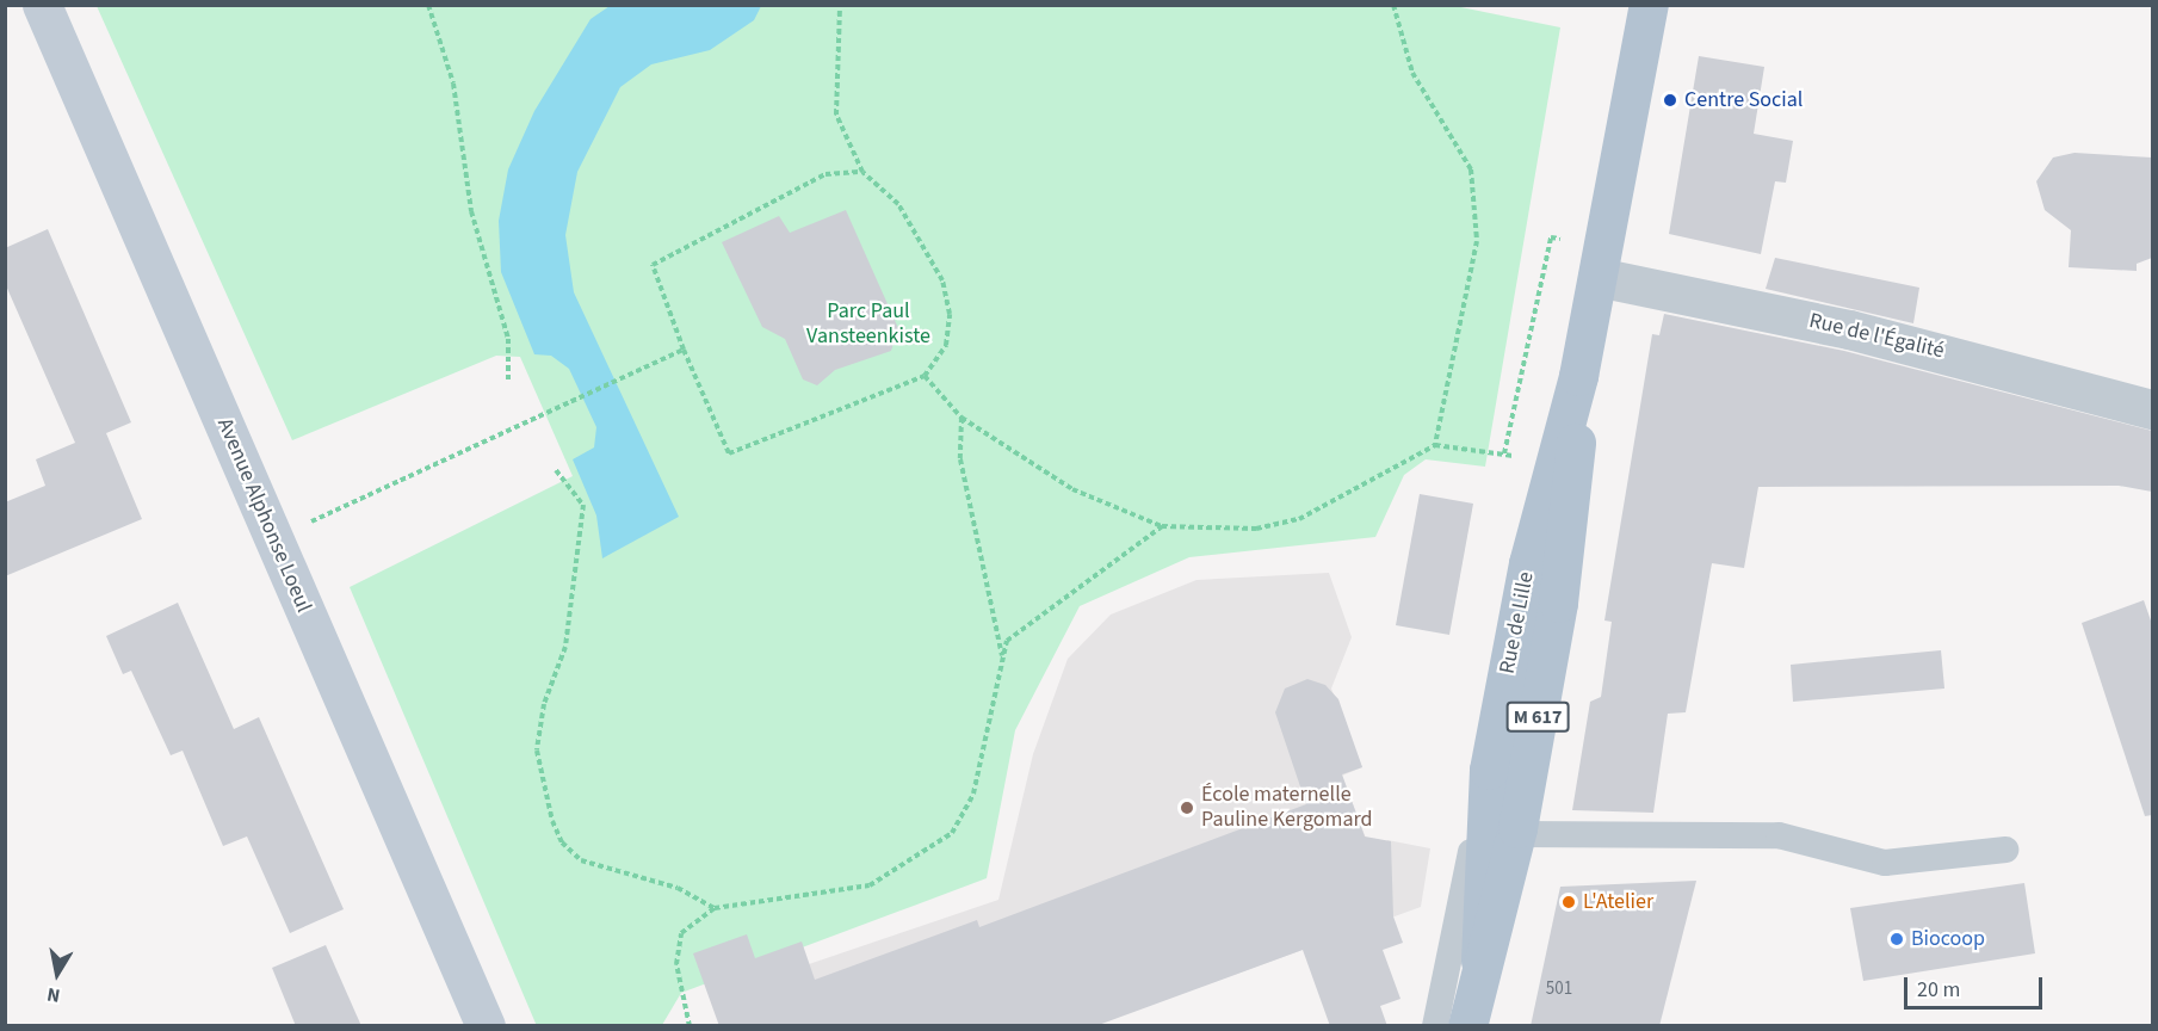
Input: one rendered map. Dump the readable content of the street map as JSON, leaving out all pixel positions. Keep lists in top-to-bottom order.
{
  "streets": {
    "main road": ["Avenue Alphonse Loeul", "Rue de Lille", "M 617"],
    "street": ["Rue de l'Égalité"]
  },
  "crossings": [
    ["Rue de l'Égalité", "Rue de Lille"]
  ],
  "parks": ["Parc Paul Vansteenkiste"],
  "places": [
    "Centre Social",
    "École maternelle Pauline Kergomard",
    "L'Atelier",
    "Biocoop"
  ],
  "house_numbers": ["501"],
  "scale_bar": "20 m",
  "north": "bottom"
}
